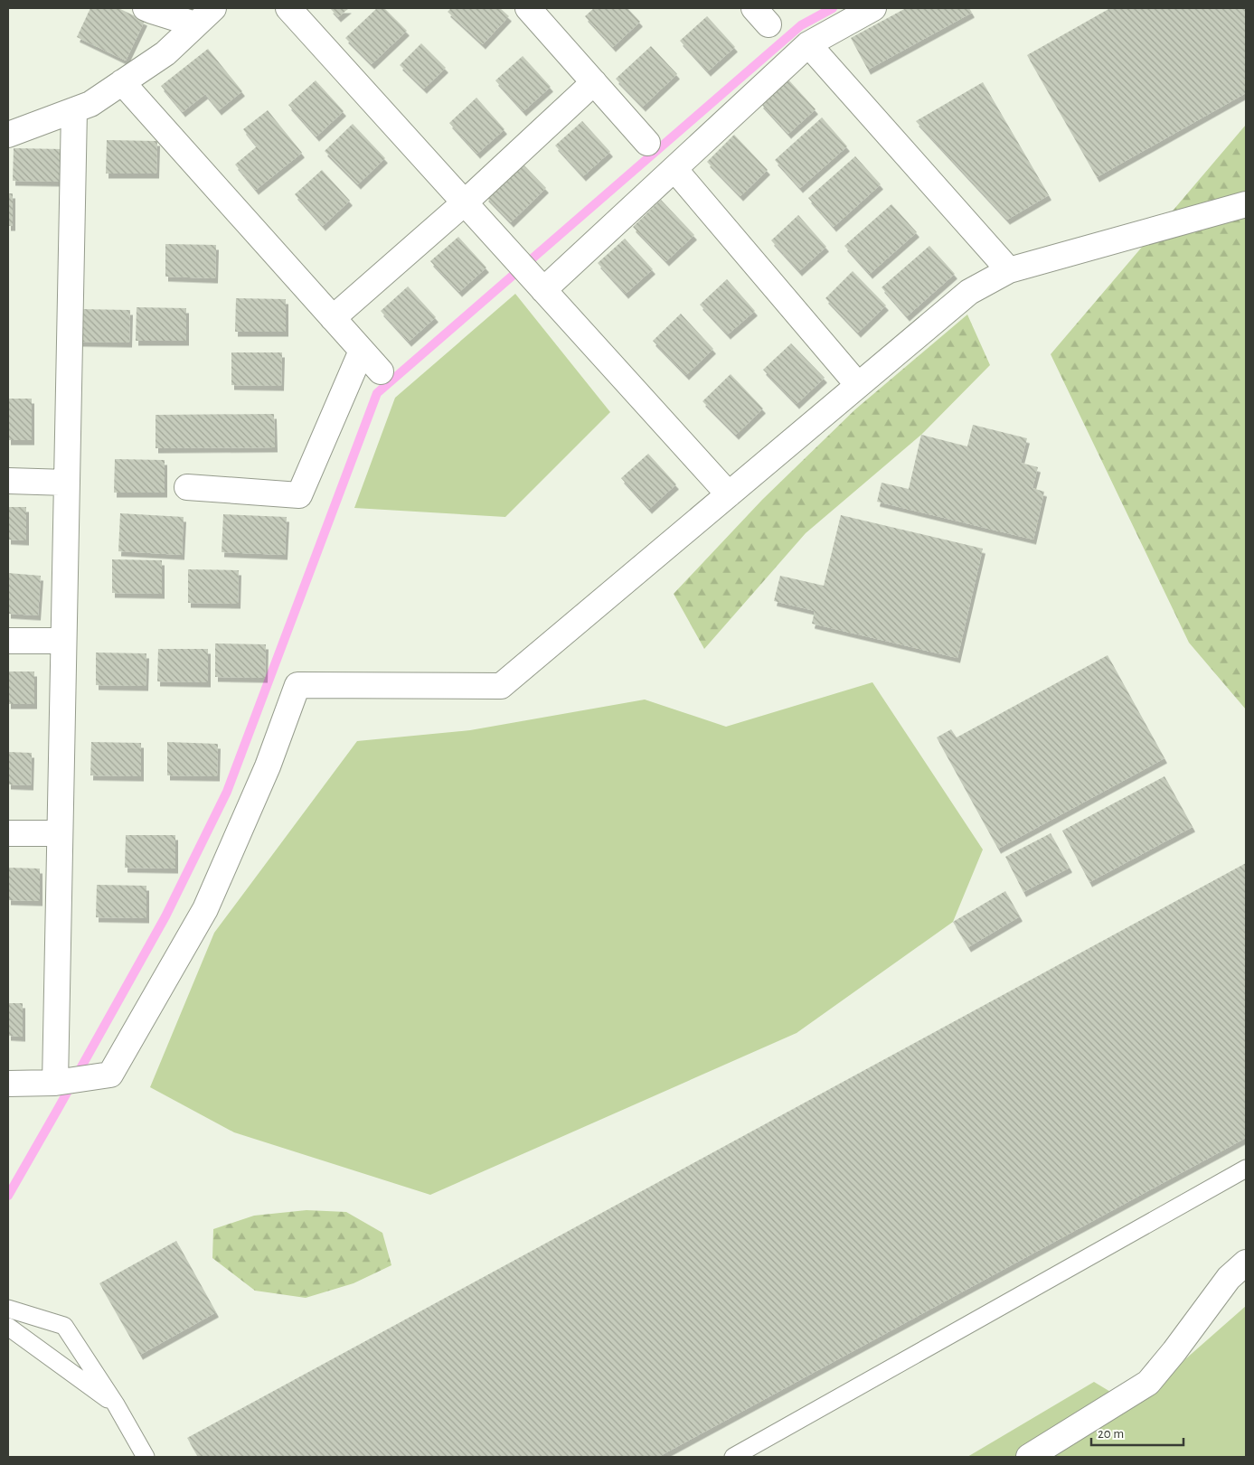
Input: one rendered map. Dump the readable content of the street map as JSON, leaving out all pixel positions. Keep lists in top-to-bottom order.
{
  "scale_bar": "20 m"
}
